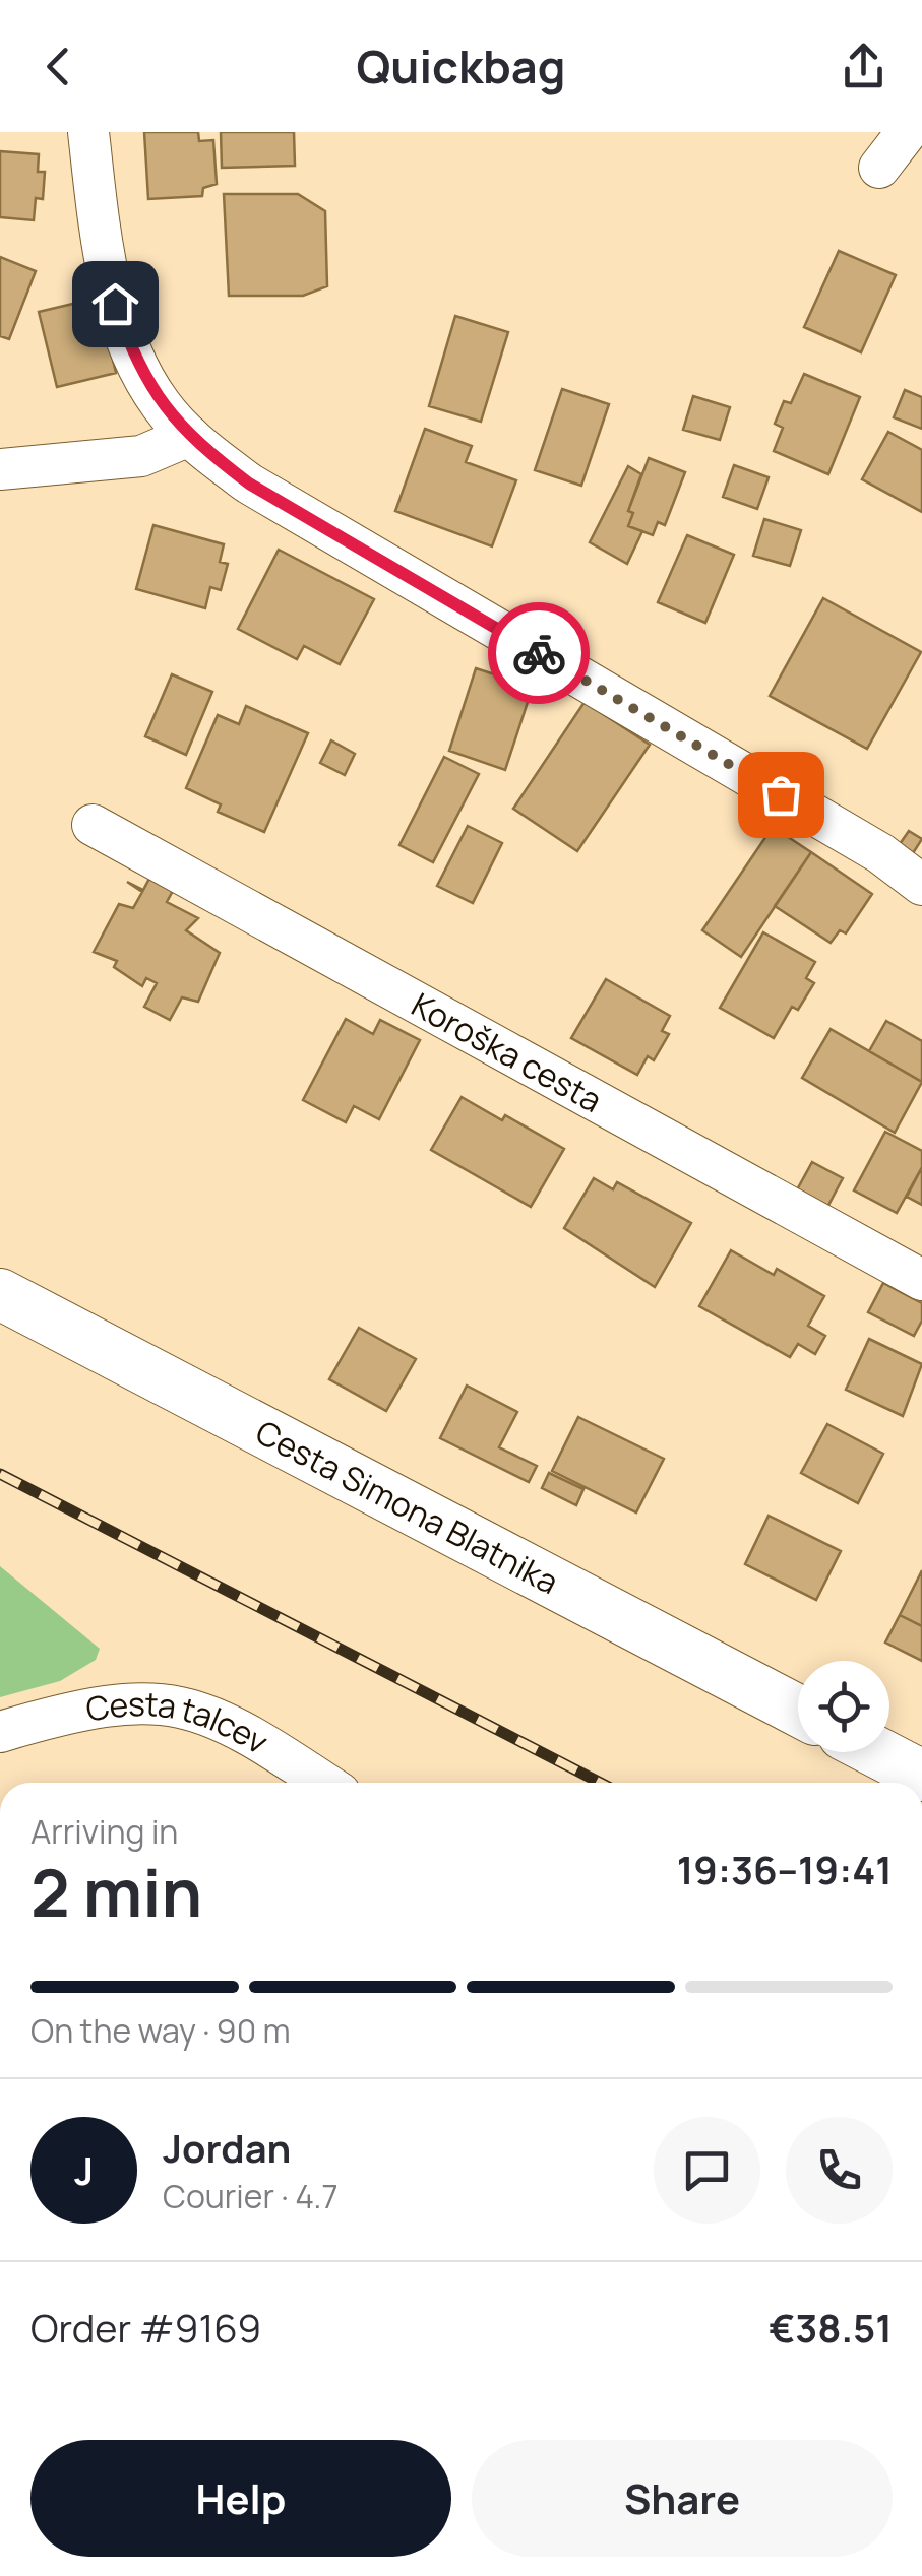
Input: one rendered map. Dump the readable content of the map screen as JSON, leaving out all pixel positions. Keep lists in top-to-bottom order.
{
  "streets": {
    "street": ["Koroška cesta", "Cesta Simona Blatnika", "Cesta talcev"]
  },
  "page": {
    "header": "Quickbag",
    "heading": ["2 min", "Arriving in", "19:36–19:41"],
    "panel": [
      "Jordan",
      "Courier · 4.7",
      "Order #9169",
      "€38.51"
    ],
    "bar": "On the way · 90 m",
    "round": "J",
    "buttons": ["Help", "Share"]
  }
}
